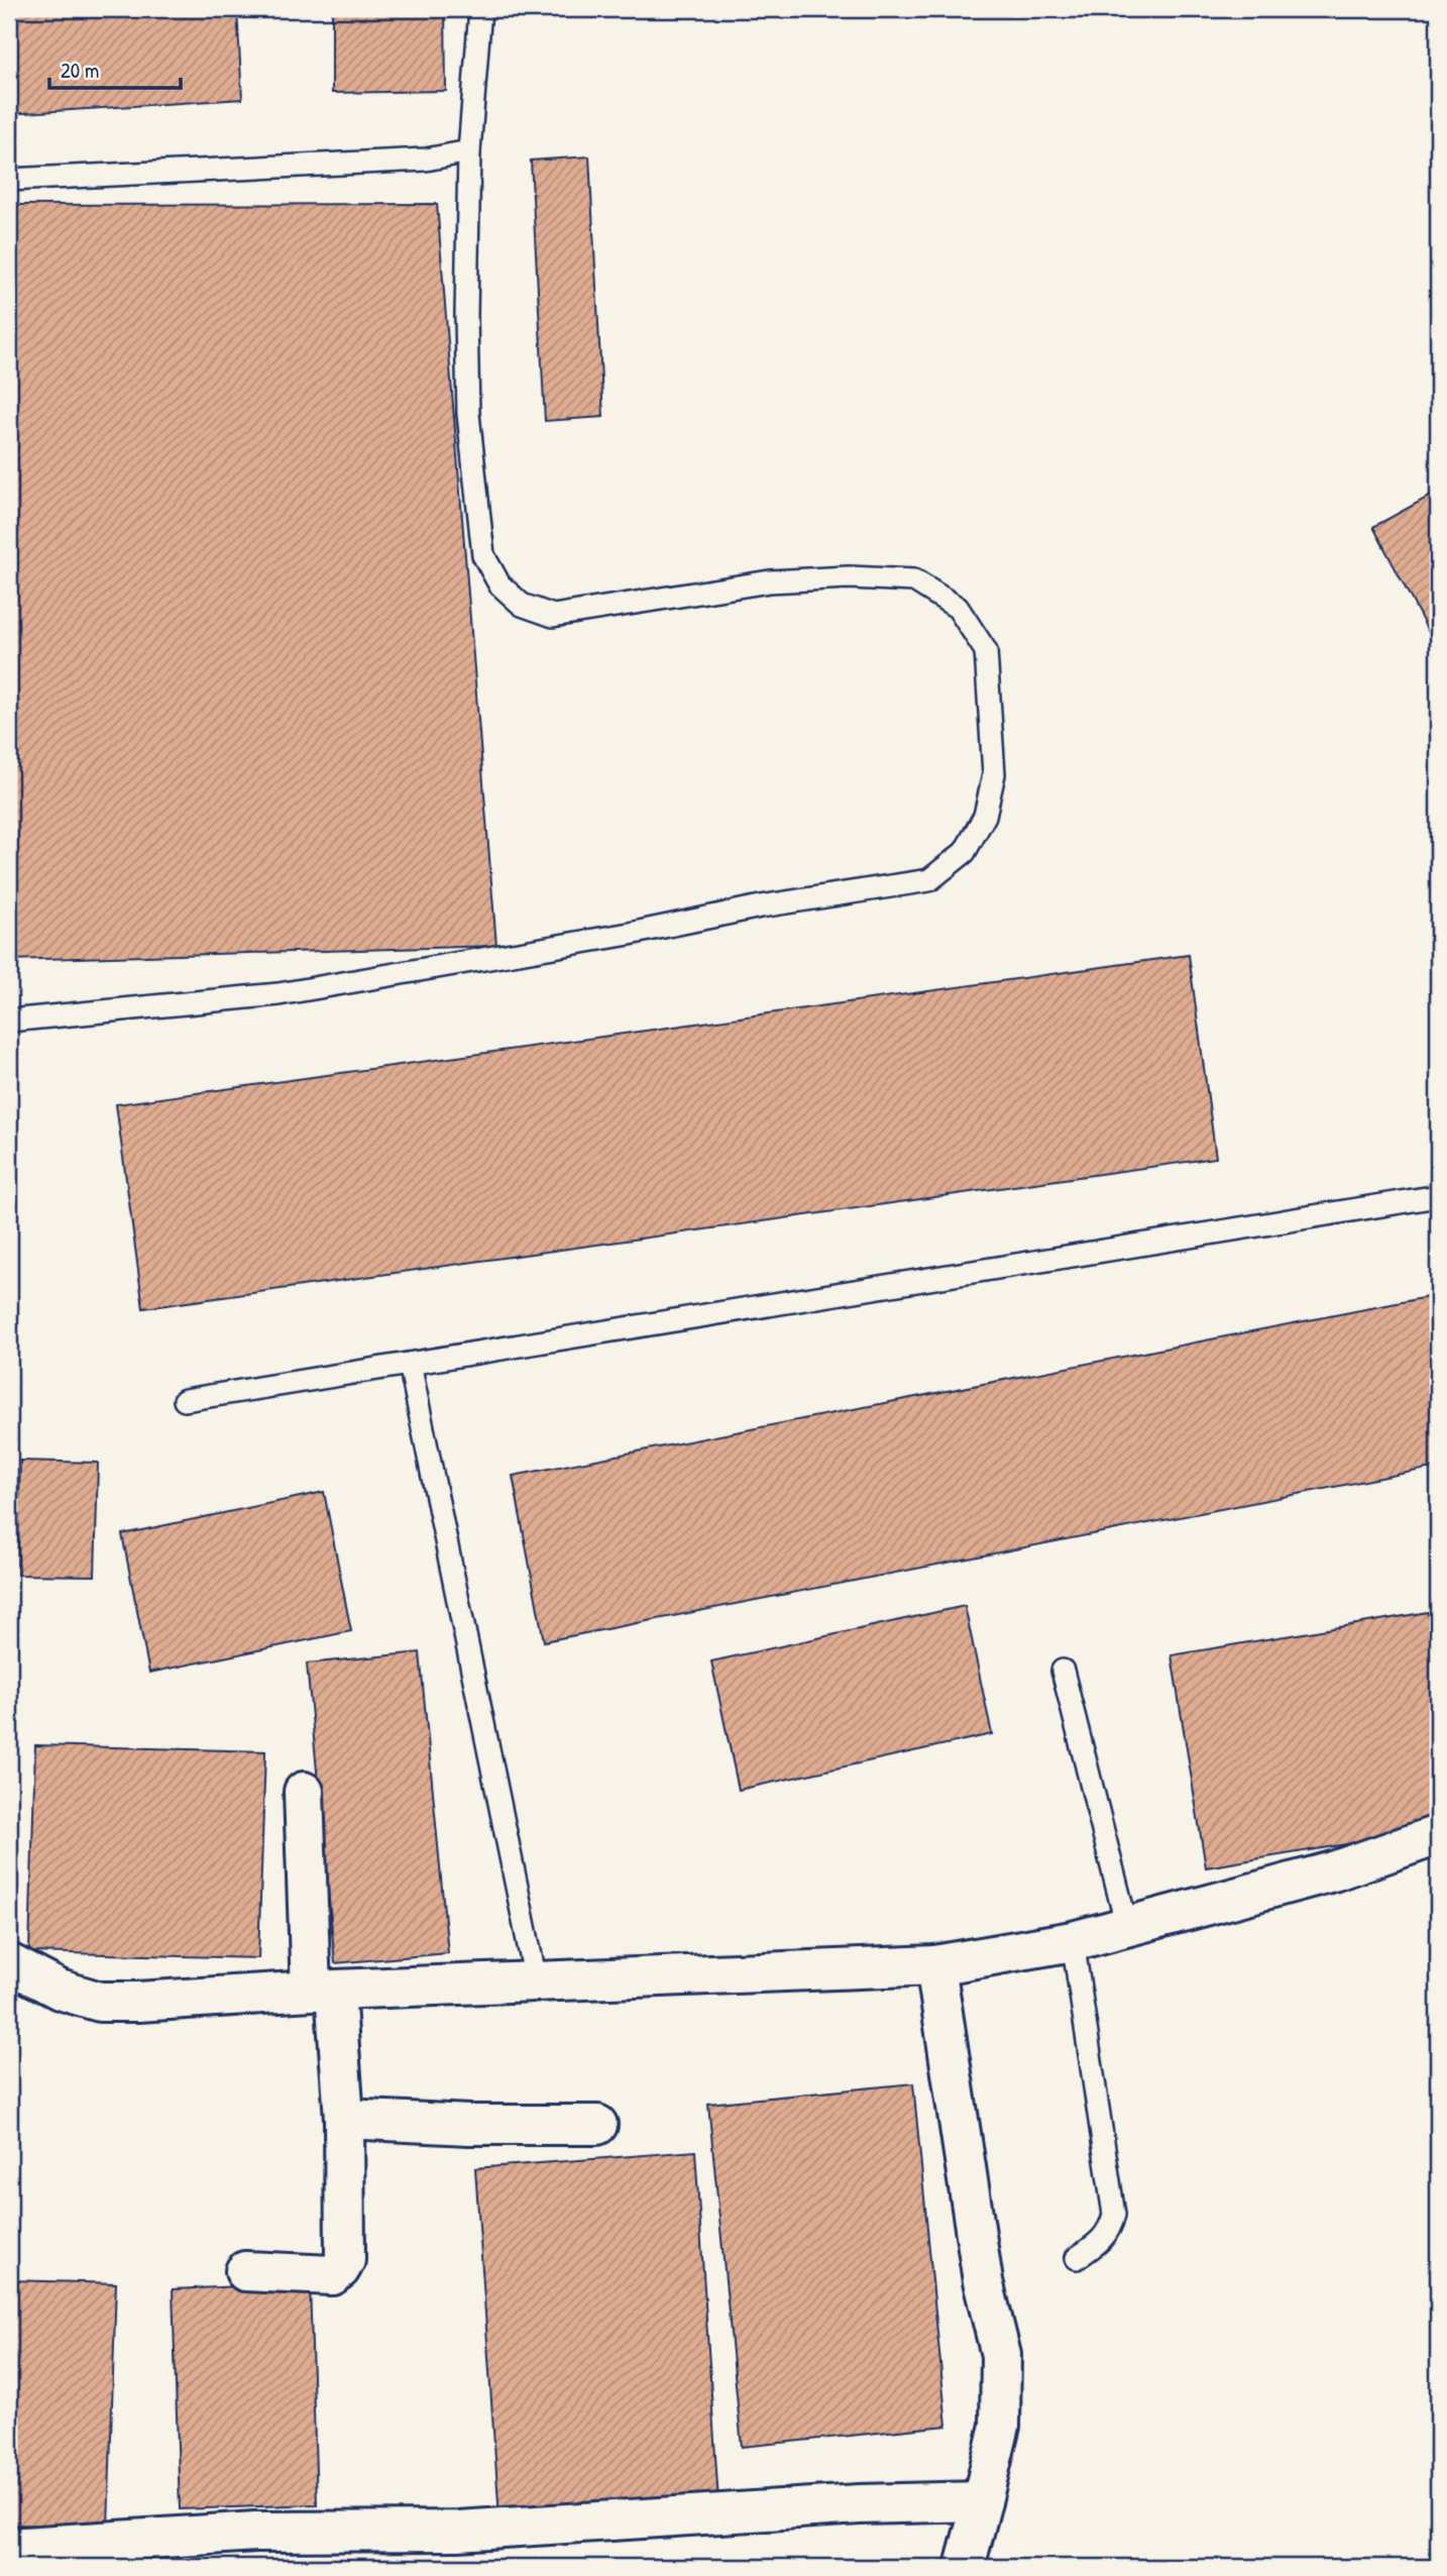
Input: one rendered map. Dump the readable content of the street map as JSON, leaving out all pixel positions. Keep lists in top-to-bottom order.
{
  "scale_bar": "20 m"
}
